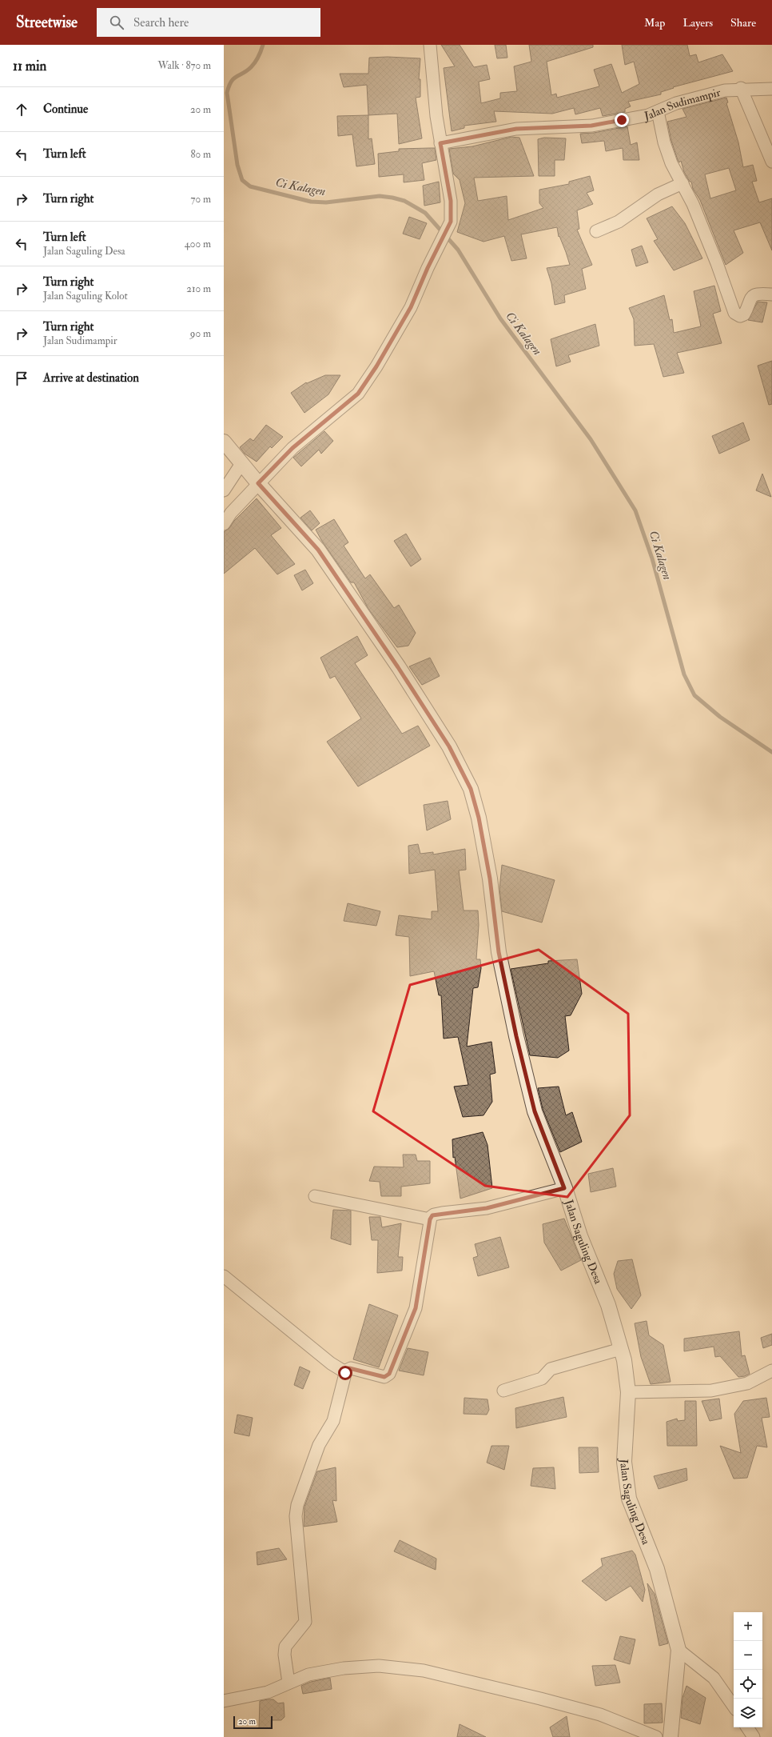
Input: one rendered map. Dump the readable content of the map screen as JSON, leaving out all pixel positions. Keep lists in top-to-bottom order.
{
  "streets": {
    "street": ["Jalan Sudimampir", "Jalan Saguling Desa"]
  },
  "water": ["Ci Kalagen"],
  "scale_bar": "20 m",
  "page": {
    "header": "Streetwise",
    "search": "Search here",
    "nav": ["Map", "Layers", "Share"],
    "heading": ["11 min", "Walk · 870 m"],
    "list": [
      ["Continue", "20 m"],
      ["Turn left", "80 m"],
      ["Turn right", "70 m"],
      ["Turn left", "Jalan Saguling Desa", "400 m"],
      ["Turn right", "Jalan Saguling Kolot", "210 m"],
      ["Turn right", "Jalan Sudimampir", "90 m"],
      "Arrive at destination"
    ],
    "map_buttons": ["+", "−"],
    "scale": "20 m"
  }
}
